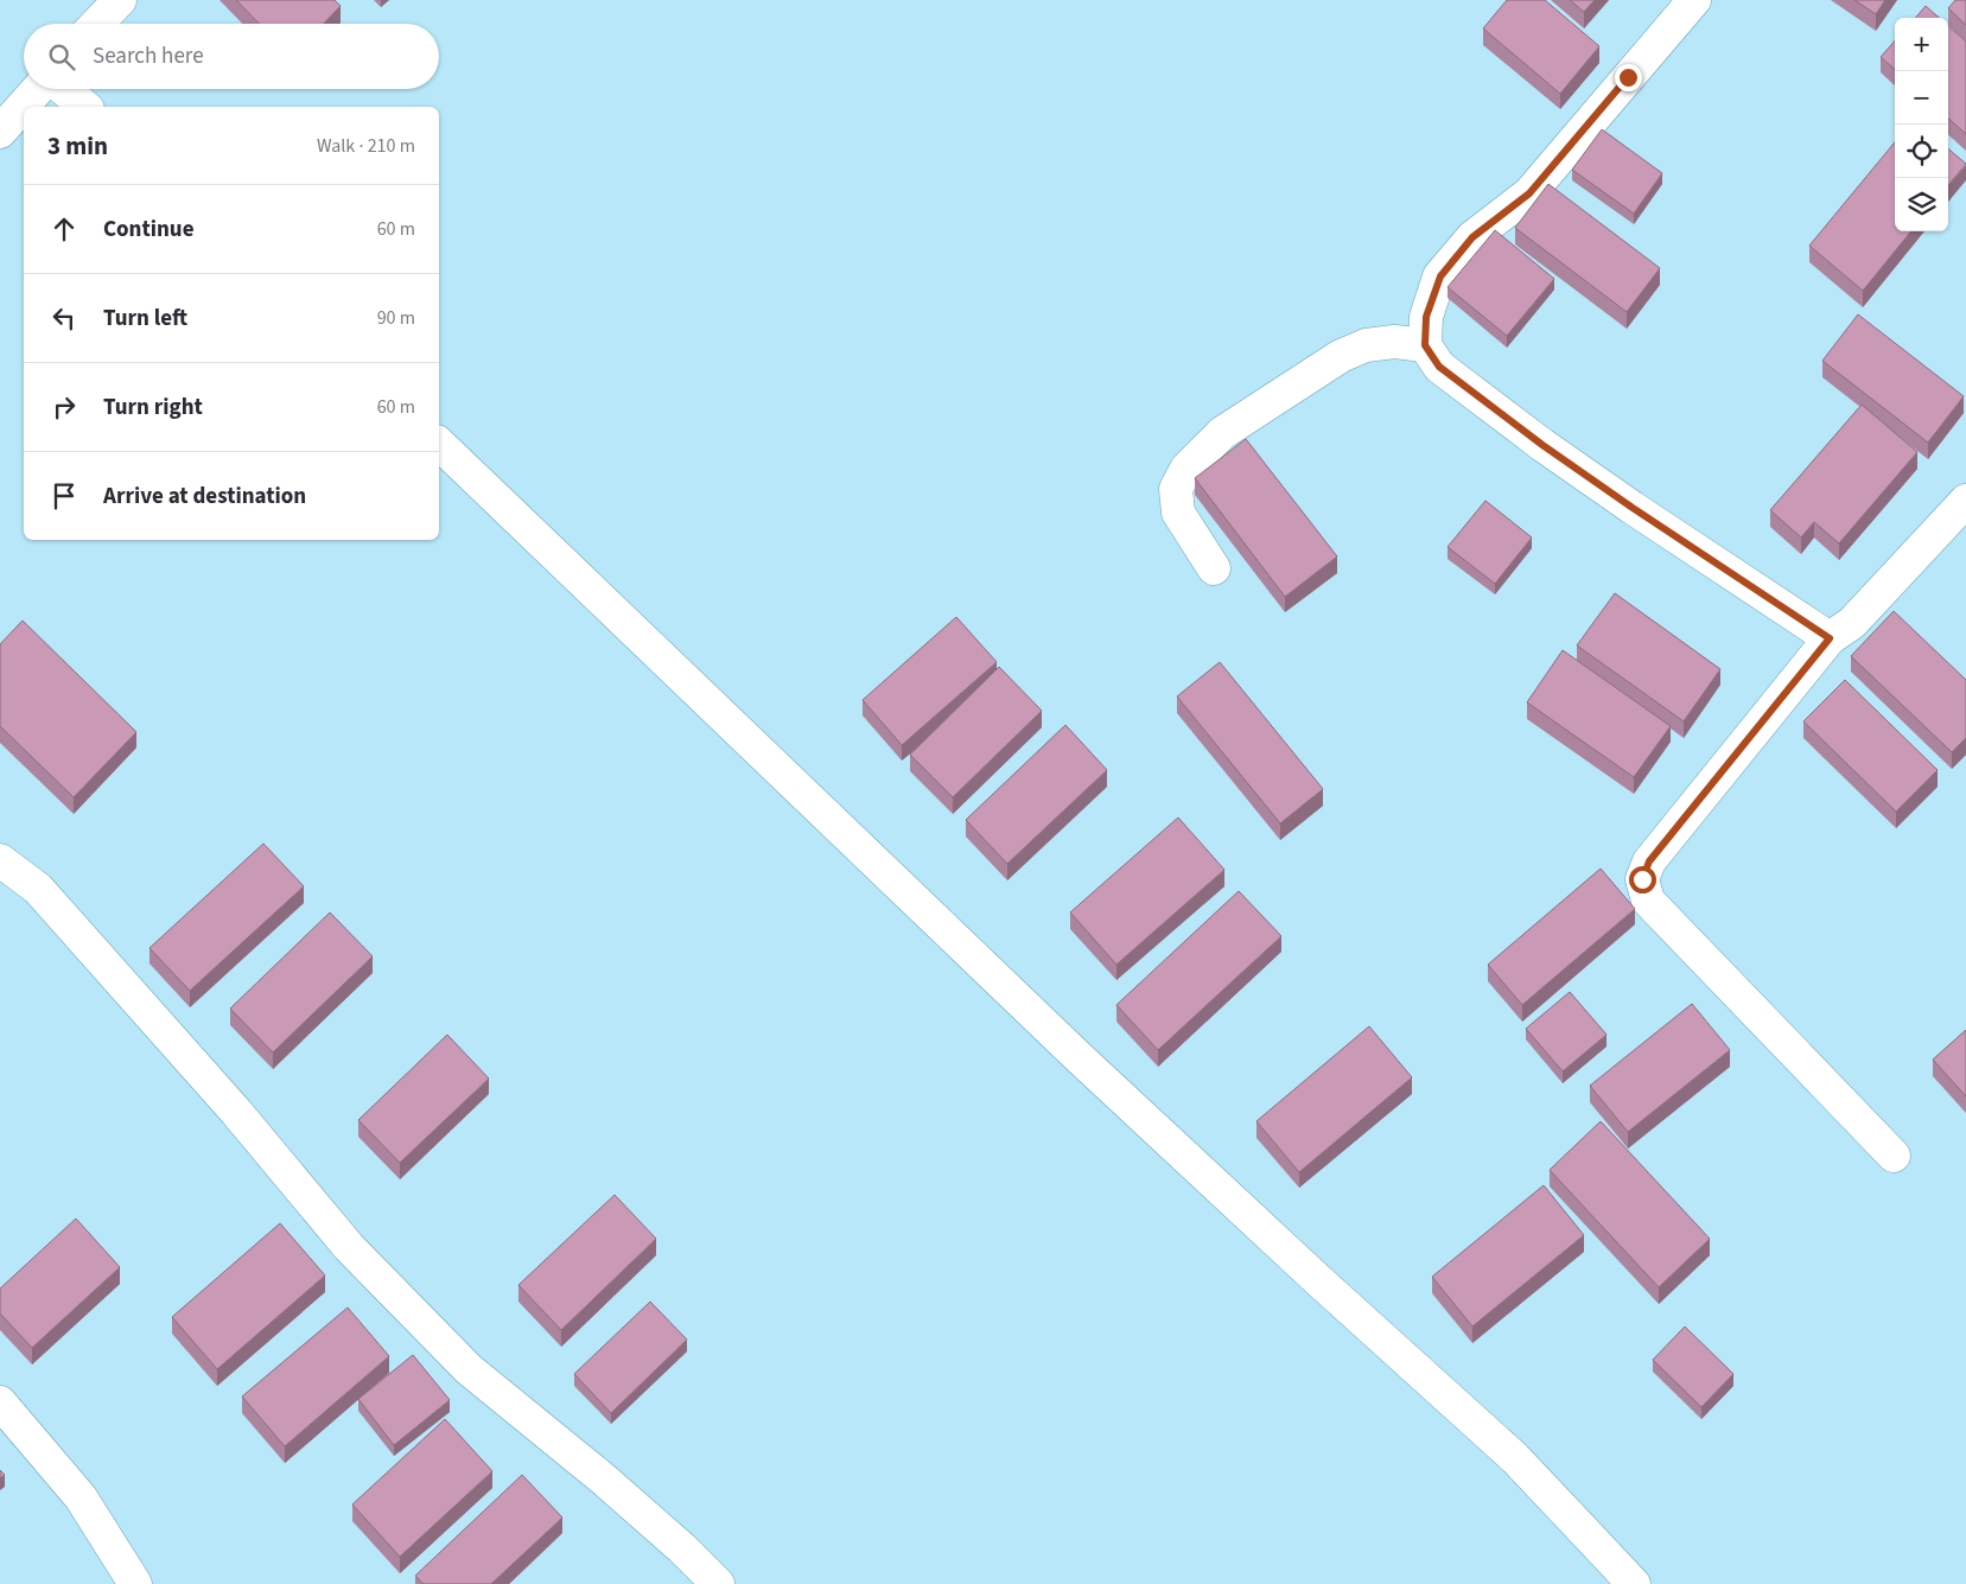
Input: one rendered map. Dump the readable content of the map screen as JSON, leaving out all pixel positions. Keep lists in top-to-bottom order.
{
  "page": {
    "map_buttons": ["+", "−"],
    "search": "Search here",
    "heading": ["3 min", "Walk · 210 m"],
    "list": [
      ["Continue", "60 m"],
      ["Turn left", "90 m"],
      ["Turn right", "60 m"],
      "Arrive at destination"
    ]
  }
}
